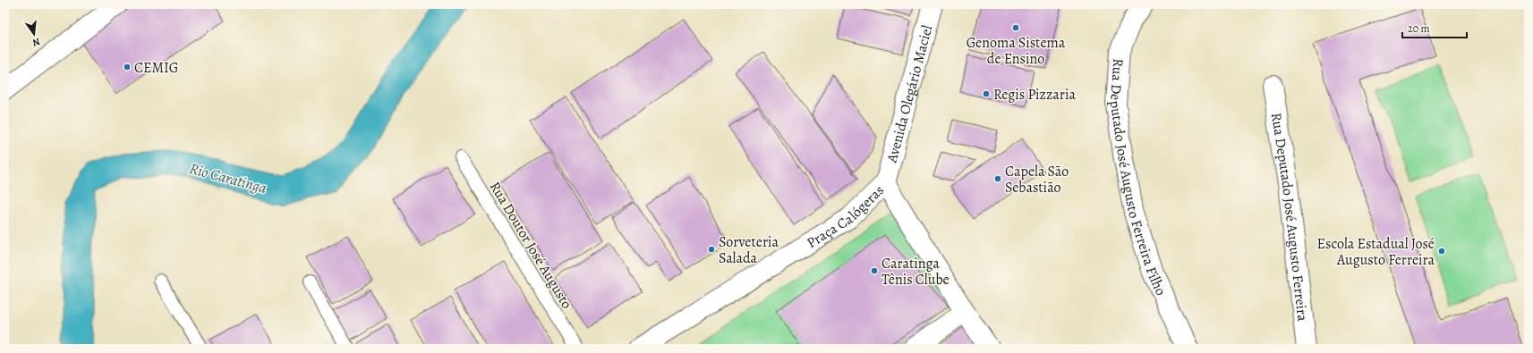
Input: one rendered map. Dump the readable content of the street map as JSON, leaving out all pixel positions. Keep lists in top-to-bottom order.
{
  "streets": {
    "street": [
      "Avenida Olegário Maciel",
      "Rua Deputado José Augusto Ferreira Filho",
      "Praça Calógeras",
      "Rua Deputado José Augusto Ferreira"
    ],
    "lane": ["Rua Doutor José Augusto"]
  },
  "crossings": [
    ["Avenida Olegário Maciel", "Praça Calógeras"]
  ],
  "water": ["Rio Caratinga"],
  "places": [
    "Genoma Sistema de Ensino",
    "CEMIG",
    "Regis Pizzaria",
    "Capela São Sebastião",
    "Sorveteria Salada",
    "Escola Estadual José Augusto Ferreira",
    "Caratinga Tênis Clube"
  ],
  "scale_bar": "20 m",
  "north": "bottom"
}
